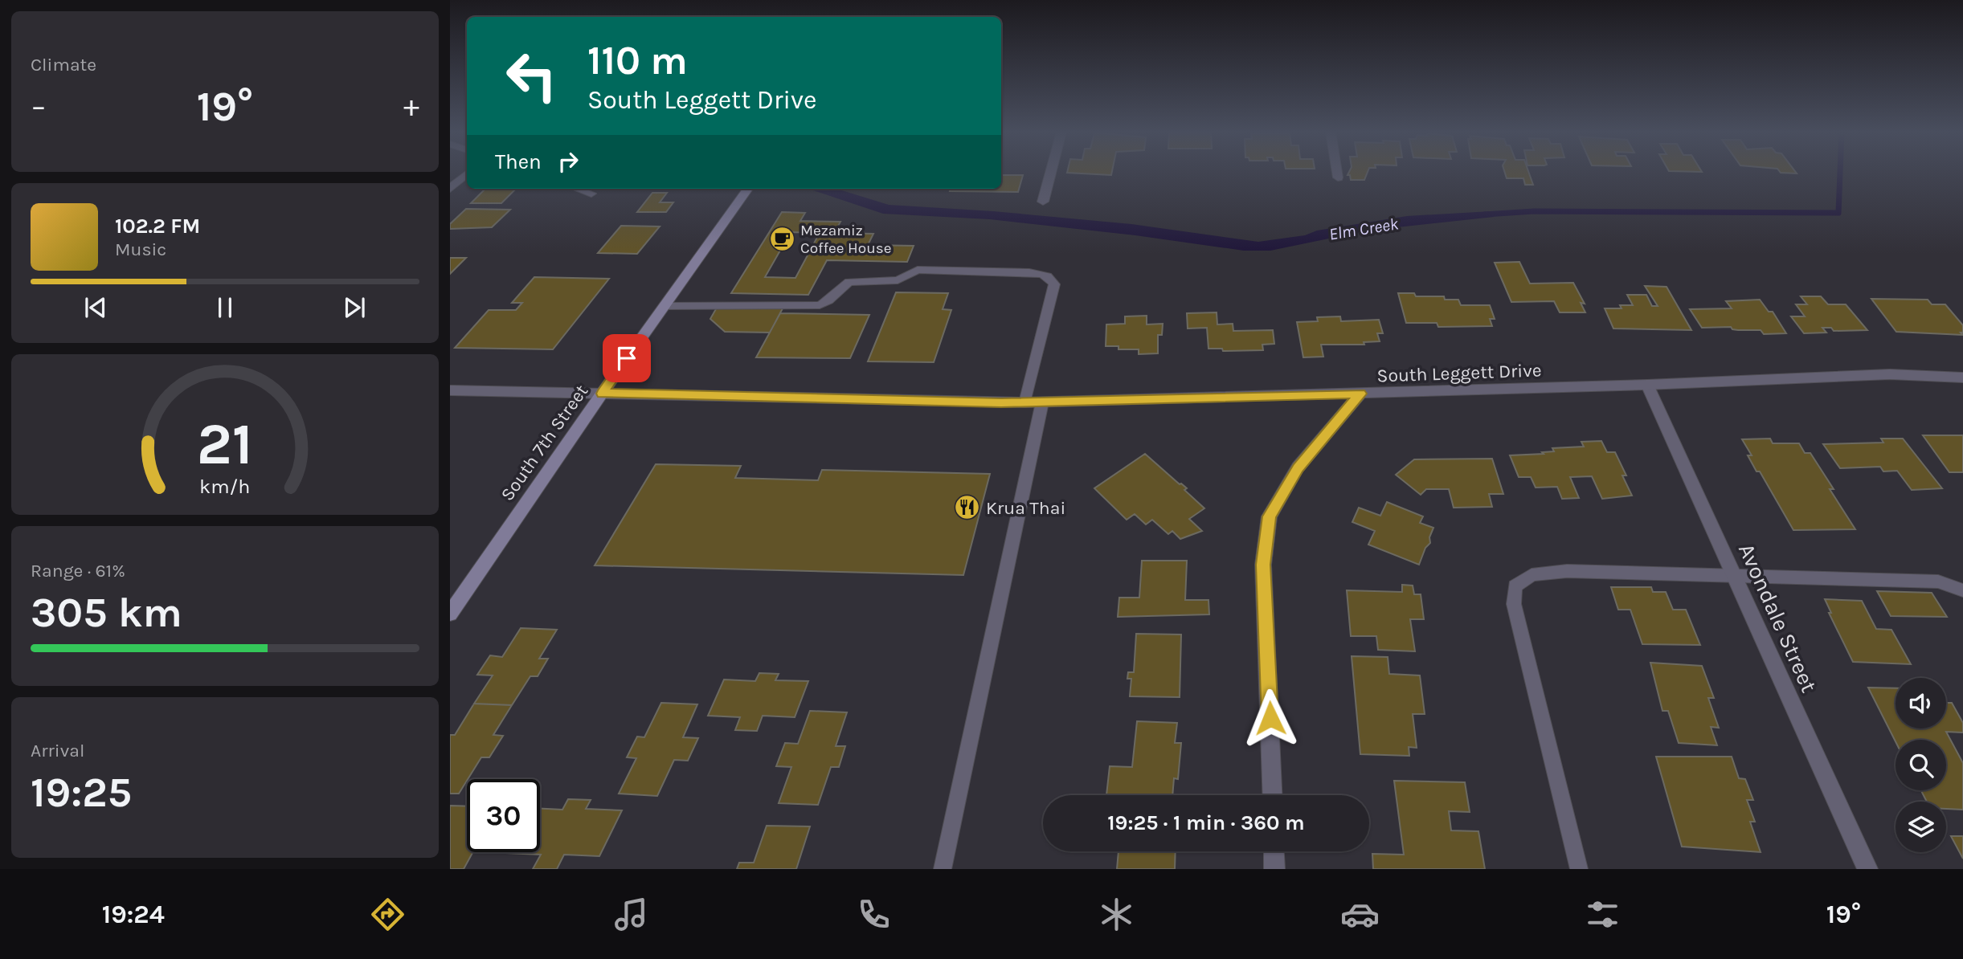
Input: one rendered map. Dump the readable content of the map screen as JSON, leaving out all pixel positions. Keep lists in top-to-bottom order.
{
  "streets": {
    "main road": ["South 7th Street"],
    "street": ["South Leggett Drive", "Avondale Street"]
  },
  "crossings": [
    ["South Leggett Drive", "South 7th Street"],
    ["South Leggett Drive", "Avondale Street"]
  ],
  "water": ["Elm Creek"],
  "places": {
    "cafe": ["Mezamiz Coffee House"],
    "restaurant": ["Krua Thai"]
  },
  "page": {
    "tile": [
      "Climate",
      ["Range · 61%", "305 km"],
      ["Arrival", "19:25"]
    ],
    "turn": ["110 m", "South Leggett Drive"],
    "heat": ["−", "19°", "+"],
    "then": "Then",
    "song": ["102.2 FM", "Music"],
    "limit": "30",
    "trip": "19:25 · 1 min · 360 m",
    "tabs": ["19:24", "19°"],
    "gauge": ["21", "km/h"]
  }
}
